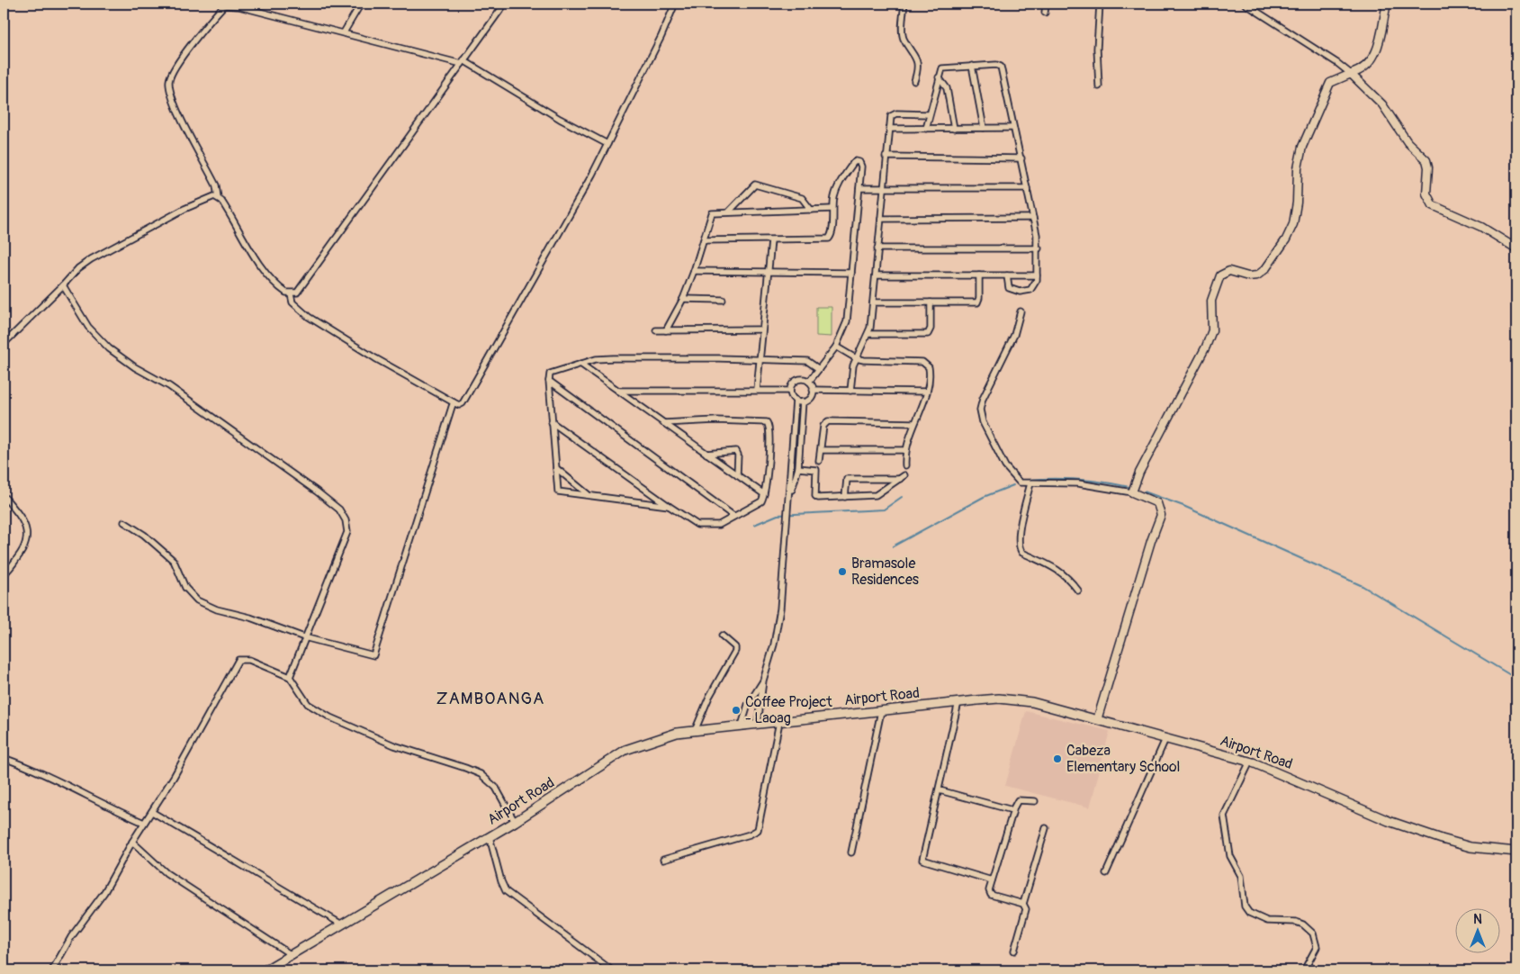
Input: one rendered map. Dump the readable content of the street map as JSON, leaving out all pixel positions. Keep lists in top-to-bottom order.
{
  "streets": {
    "main road": ["Airport Road"]
  },
  "districts": ["ZAMBOANGA"],
  "places": ["Bramasole Residences", "Coffee Project - Laoag", "Cabeza Elementary School"],
  "north": "top"
}
